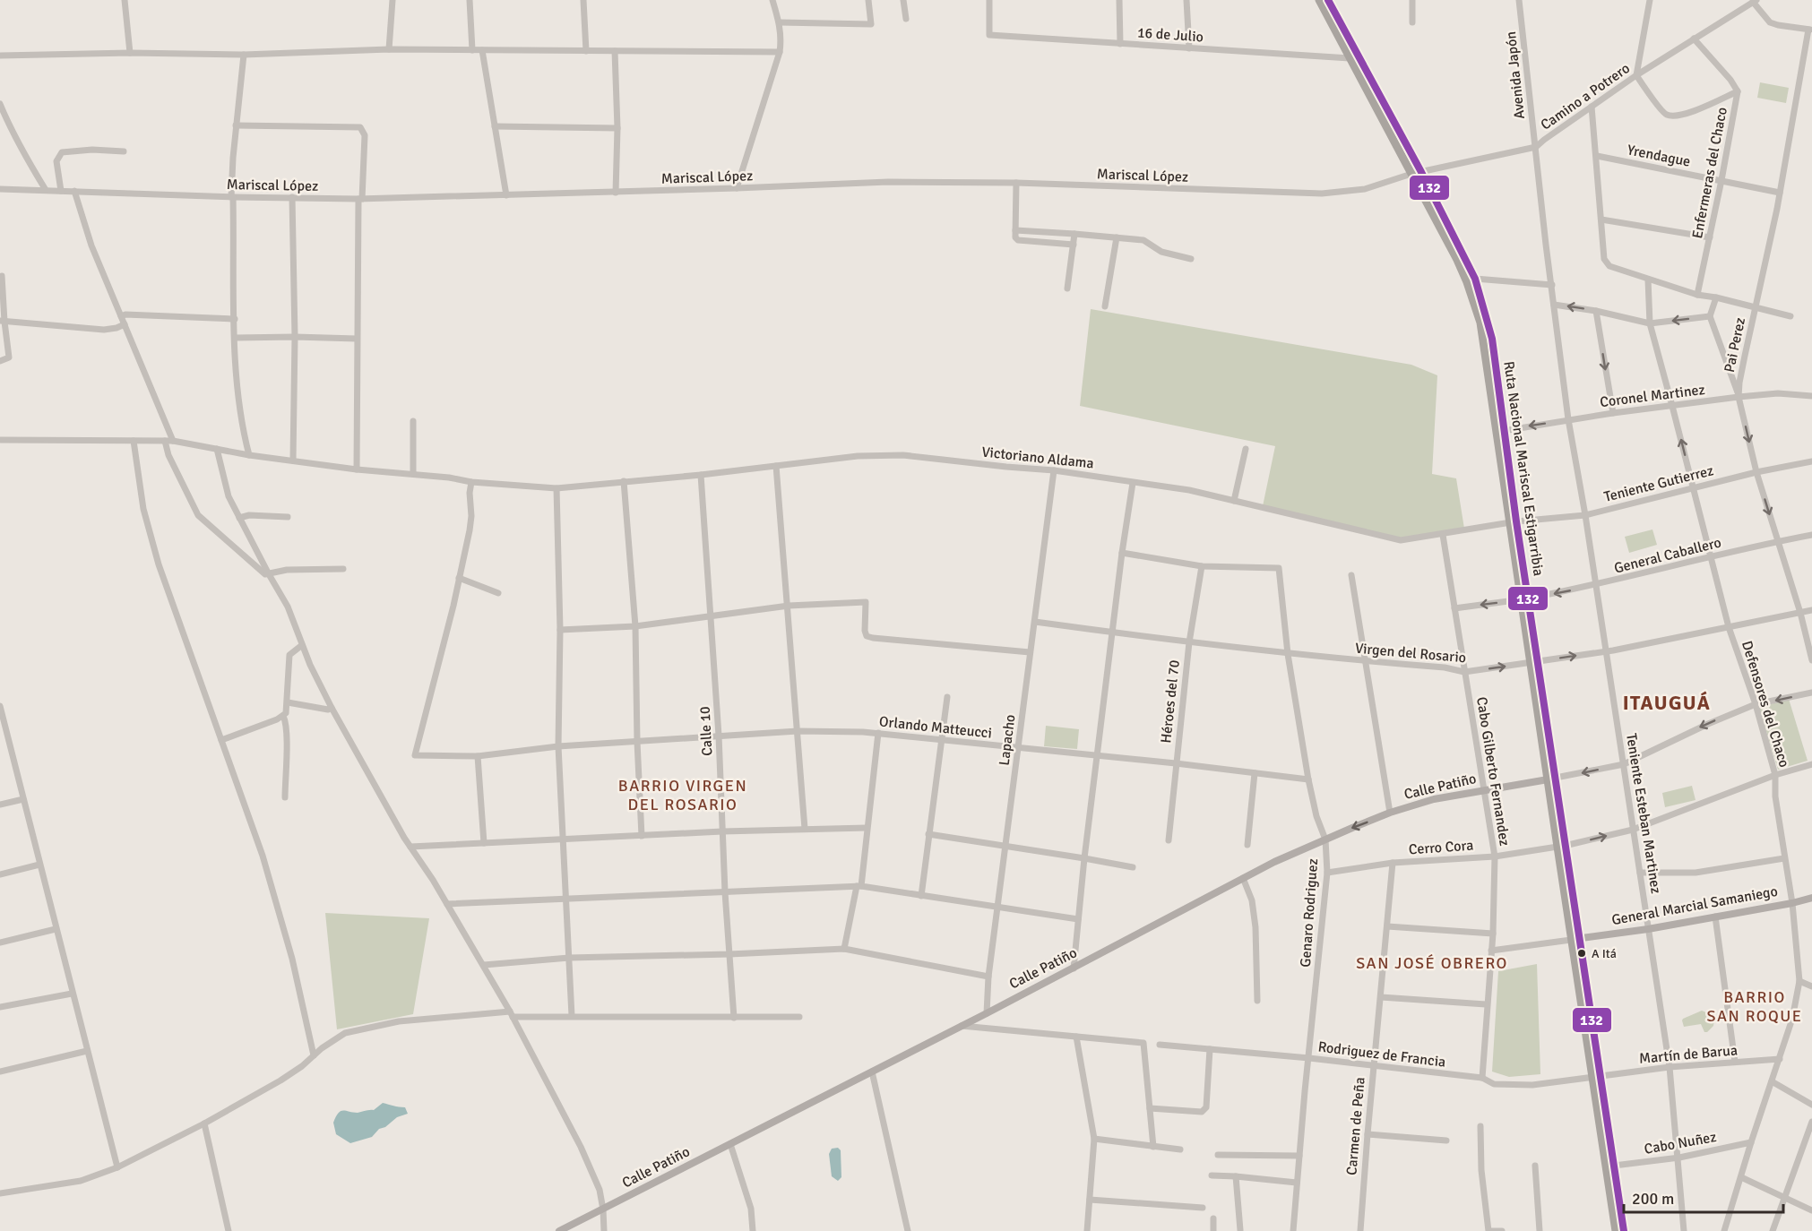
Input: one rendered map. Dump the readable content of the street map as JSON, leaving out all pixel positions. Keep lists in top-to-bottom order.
{
  "streets": {
    "highway": ["Ruta Nacional Mariscal Estigarribia"],
    "main road": ["Calle Patiño", "General Marcial Samaniego"],
    "street": [
      "16 de Julio",
      "Avenida Japón",
      "Camino a Potrero",
      "Yrendague",
      "Enfermeras del Chaco",
      "Mariscal López",
      "Pai Perez",
      "Coronel Martinez",
      "Victoriano Aldama",
      "Teniente Gutierrez",
      "General Caballero",
      "Virgen del Rosario",
      "Héroes del 70",
      "Defensores del Chaco",
      "Orlando Matteucci",
      "Calle 10",
      "Lapacho",
      "Cabo Gilberto Fernandez",
      "Teniente Esteban Martinez",
      "Cerro Cora",
      "Genaro Rodriguez",
      "Rodriguez de Francia",
      "Martín de Barua",
      "Carmen de Peña",
      "Cabo Nuñez"
    ]
  },
  "crossings": [
    ["16 de Julio", "Ruta Nacional Mariscal Estigarribia"],
    ["Avenida Japón", "Camino a Potrero"],
    ["Avenida Japón", "Teniente Esteban Martinez"],
    ["Camino a Potrero", "Enfermeras del Chaco"],
    ["Camino a Potrero", "Mariscal López"],
    ["Camino a Potrero", "Ruta Nacional Mariscal Estigarribia"],
    ["Camino a Potrero", "Teniente Esteban Martinez"],
    ["Yrendague", "Enfermeras del Chaco"],
    ["Yrendague", "Pai Perez"],
    ["Mariscal López", "Ruta Nacional Mariscal Estigarribia"],
    ["Pai Perez", "Coronel Martinez"],
    ["Pai Perez", "Teniente Gutierrez"],
    ["Pai Perez", "General Caballero"],
    ["Pai Perez", "Virgen del Rosario"],
    ["Coronel Martinez", "Ruta Nacional Mariscal Estigarribia"],
    ["Coronel Martinez", "Defensores del Chaco"],
    ["Coronel Martinez", "Teniente Esteban Martinez"],
    ["Victoriano Aldama", "Ruta Nacional Mariscal Estigarribia"],
    ["Victoriano Aldama", "Teniente Gutierrez"],
    ["Victoriano Aldama", "Calle 10"],
    ["Victoriano Aldama", "Lapacho"],
    ["Victoriano Aldama", "Cabo Gilberto Fernandez"],
    ["Ruta Nacional Mariscal Estigarribia", "Teniente Gutierrez"],
    ["Ruta Nacional Mariscal Estigarribia", "General Caballero"],
    ["Ruta Nacional Mariscal Estigarribia", "Virgen del Rosario"],
    ["Ruta Nacional Mariscal Estigarribia", "Calle Patiño"],
    ["Ruta Nacional Mariscal Estigarribia", "Cerro Cora"],
    ["Ruta Nacional Mariscal Estigarribia", "General Marcial Samaniego"],
    ["Ruta Nacional Mariscal Estigarribia", "Rodriguez de Francia"],
    ["Ruta Nacional Mariscal Estigarribia", "Martín de Barua"],
    ["Ruta Nacional Mariscal Estigarribia", "Cabo Nuñez"],
    ["Teniente Gutierrez", "Defensores del Chaco"],
    ["Teniente Gutierrez", "Teniente Esteban Martinez"],
    ["General Caballero", "Defensores del Chaco"],
    ["General Caballero", "Cabo Gilberto Fernandez"],
    ["General Caballero", "Teniente Esteban Martinez"],
    ["Virgen del Rosario", "Héroes del 70"],
    ["Virgen del Rosario", "Defensores del Chaco"],
    ["Virgen del Rosario", "Lapacho"],
    ["Virgen del Rosario", "Cabo Gilberto Fernandez"],
    ["Virgen del Rosario", "Teniente Esteban Martinez"],
    ["Virgen del Rosario", "Genaro Rodriguez"],
    ["Héroes del 70", "Orlando Matteucci"],
    ["Héroes del 70", "Genaro Rodriguez"],
    ["Defensores del Chaco", "Cerro Cora"],
    ["Defensores del Chaco", "General Marcial Samaniego"],
    ["Defensores del Chaco", "Martín de Barua"],
    ["Defensores del Chaco", "Cabo Nuñez"],
    ["Orlando Matteucci", "Calle 10"],
    ["Orlando Matteucci", "Lapacho"],
    ["Orlando Matteucci", "Genaro Rodriguez"],
    ["Lapacho", "Calle Patiño"],
    ["Cabo Gilberto Fernandez", "Calle Patiño"],
    ["Cabo Gilberto Fernandez", "Cerro Cora"],
    ["Cabo Gilberto Fernandez", "Rodriguez de Francia"],
    ["Calle Patiño", "Genaro Rodriguez"],
    ["Teniente Esteban Martinez", "Cerro Cora"],
    ["Teniente Esteban Martinez", "General Marcial Samaniego"],
    ["Teniente Esteban Martinez", "Martín de Barua"],
    ["Teniente Esteban Martinez", "Cabo Nuñez"],
    ["Cerro Cora", "Genaro Rodriguez"],
    ["Cerro Cora", "Carmen de Peña"],
    ["Genaro Rodriguez", "Rodriguez de Francia"],
    ["Rodriguez de Francia", "Martín de Barua"],
    ["Rodriguez de Francia", "Carmen de Peña"]
  ],
  "one_way": ["General Caballero"],
  "districts": [
    "ITAUGUÁ",
    "BARRIO VIRGEN DEL ROSARIO",
    "SAN JOSÉ OBRERO",
    "BARRIO SAN ROQUE"
  ],
  "places": ["A Itá"],
  "lines": ["transit line 132"],
  "scale_bar": "200 m"
}
